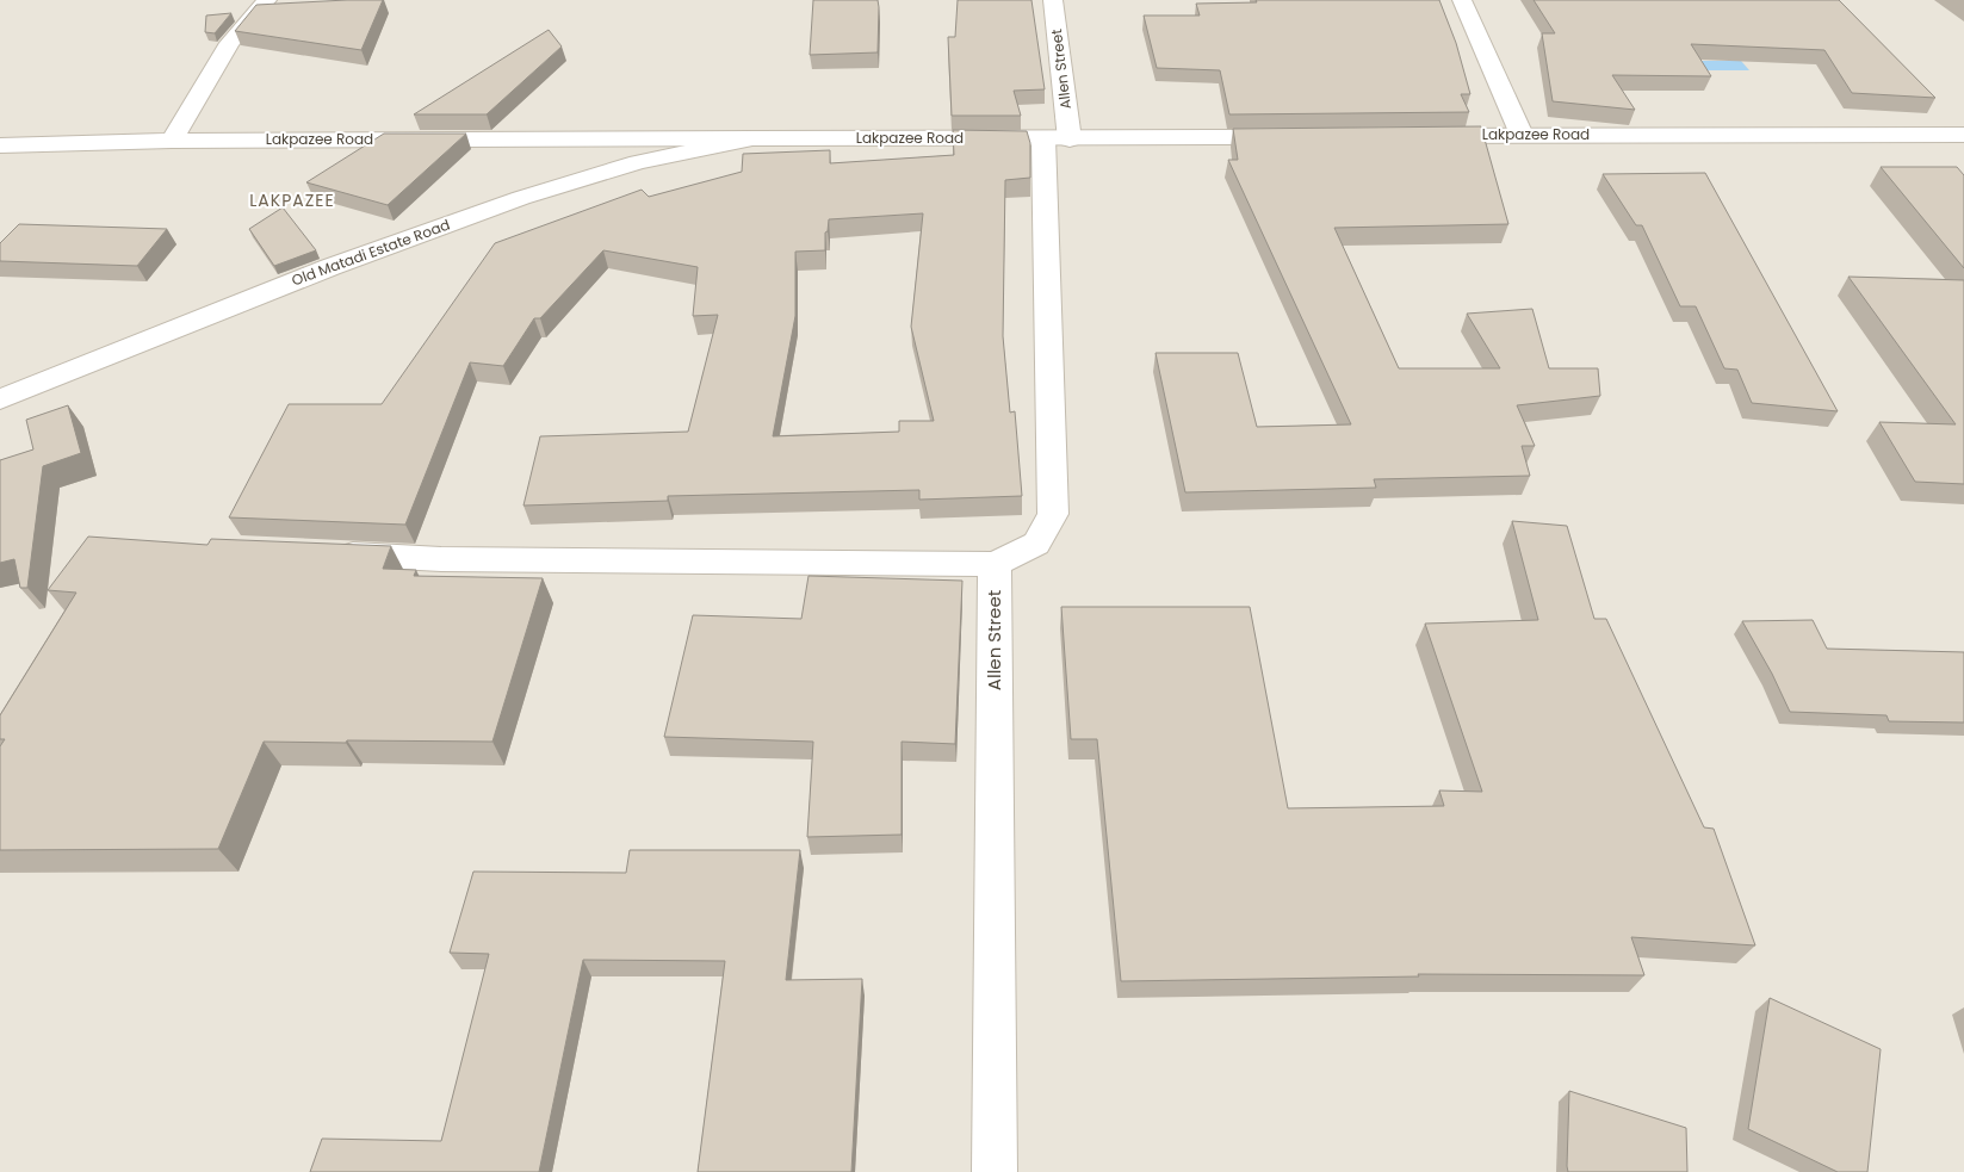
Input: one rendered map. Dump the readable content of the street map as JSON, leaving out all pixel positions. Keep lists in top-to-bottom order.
{
  "streets": {
    "street": ["Allen Street", "Lakpazee Road", "Old Matadi Estate Road"]
  },
  "crossings": [
    ["Allen Street", "Lakpazee Road"],
    ["Lakpazee Road", "Old Matadi Estate Road"]
  ],
  "districts": ["LAKPAZEE"]
}
